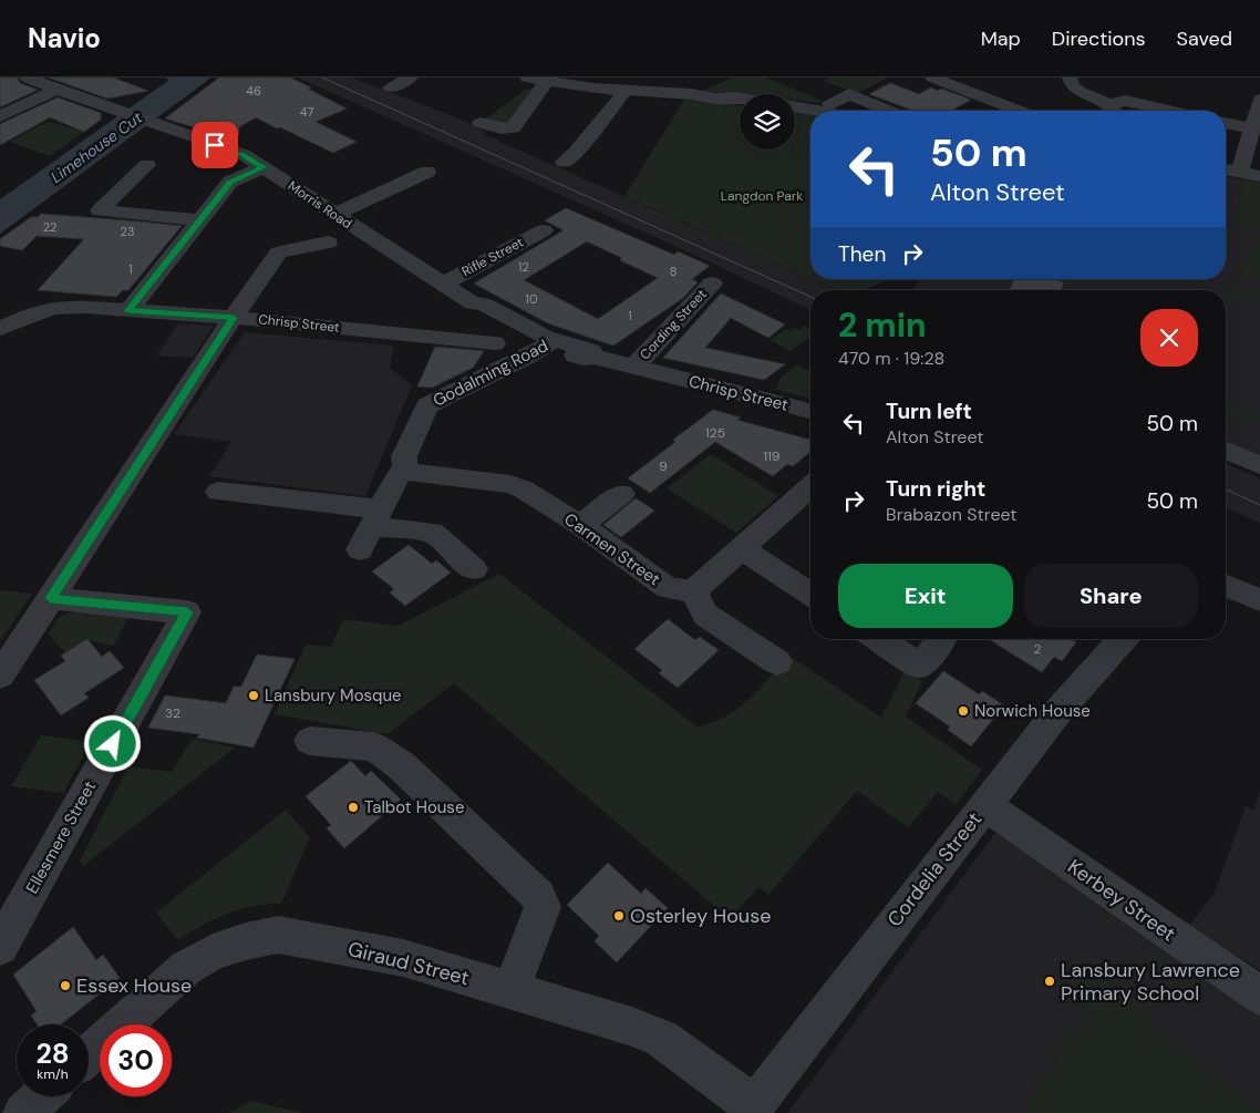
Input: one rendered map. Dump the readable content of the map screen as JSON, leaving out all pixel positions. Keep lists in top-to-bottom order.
{
  "streets": {
    "street": [
      "Morris Road",
      "Rifle Street",
      "Chrisp Street",
      "Cording Street",
      "Godalming Road",
      "Carmen Street",
      "Ellesmere Street",
      "Cordelia Street",
      "Kerbey Street",
      "Giraud Street"
    ]
  },
  "crossings": [
    ["Morris Road", "Rifle Street"],
    ["Morris Road", "Chrisp Street"],
    ["Morris Road", "Godalming Road"],
    ["Chrisp Street", "Cording Street"],
    ["Chrisp Street", "Godalming Road"],
    ["Godalming Road", "Carmen Street"],
    ["Cordelia Street", "Kerbey Street"],
    ["Cordelia Street", "Giraud Street"]
  ],
  "water": ["Limehouse Cut"],
  "parks": ["Langdon Park"],
  "places": [
    "Lansbury Mosque",
    "Norwich House",
    "Talbot House",
    "Osterley House",
    "Lansbury Lawrence Primary School",
    "Essex House"
  ],
  "house_numbers": [
    "46",
    "47",
    "22",
    "23",
    "12",
    "1",
    "8",
    "10",
    "1",
    "125",
    "119",
    "9",
    "2",
    "32"
  ],
  "page": {
    "header": "Navio",
    "nav": ["Map", "Directions", "Saved"],
    "turn": ["50 m", "Alton Street"],
    "then": "Then",
    "heading": ["2 min", "470 m · 19:28"],
    "list": [
      {
        "name": "Turn left",
        "note": "Alton Street",
        "value": "50 m"
      },
      {
        "name": "Turn right",
        "note": "Brabazon Street",
        "value": "50 m"
      }
    ],
    "buttons": ["Exit", "Share"],
    "speed": "28 km/h",
    "limit": "30"
  }
}
